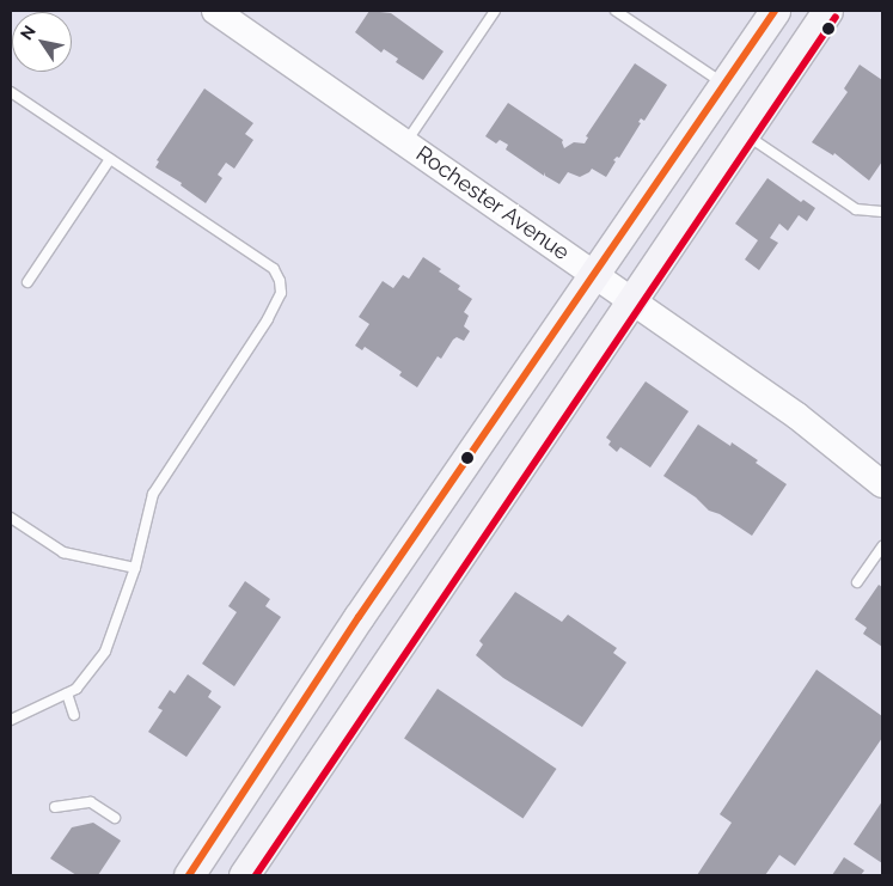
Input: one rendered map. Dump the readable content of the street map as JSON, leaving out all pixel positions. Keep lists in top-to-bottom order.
{
  "streets": {
    "main road": ["Rochester Avenue"]
  },
  "north": "top left"
}
